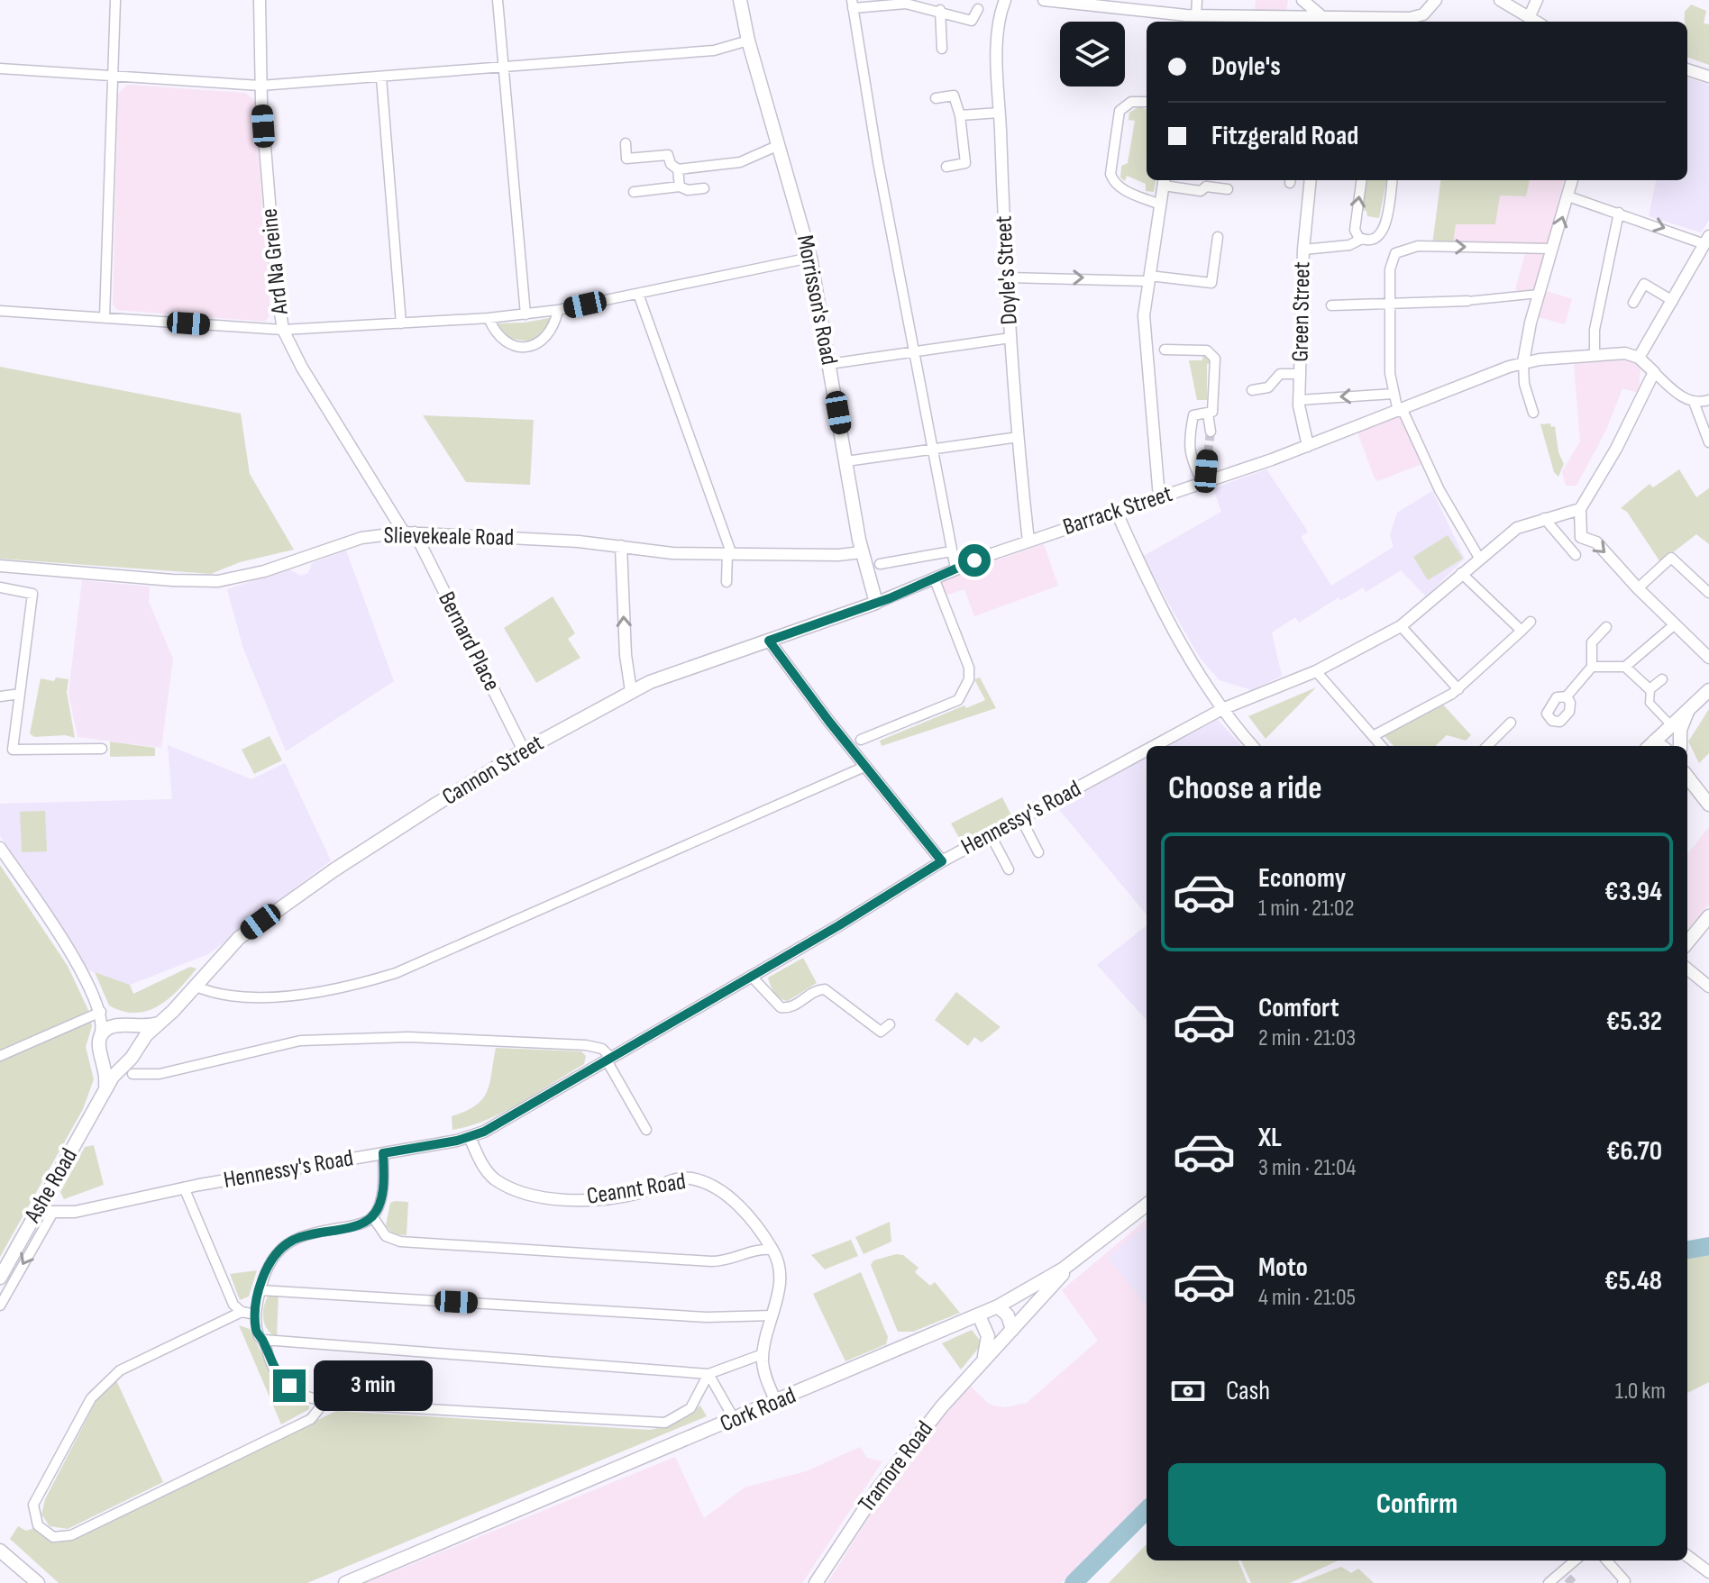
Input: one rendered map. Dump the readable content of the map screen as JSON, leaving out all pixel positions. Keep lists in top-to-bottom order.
{
  "streets": {
    "main road": [
      "Morrisson's Road",
      "Cannon Street",
      "Ashe Road",
      "Cork Road",
      "Tramore Road"
    ],
    "street": [
      "Ard Na Greine",
      "Doyle's Street",
      "Green Street",
      "Barrack Street",
      "Slievekeale Road",
      "Bernard Place",
      "Hennessy's Road",
      "Ceannt Road"
    ]
  },
  "crossings": [
    ["Ard Na Greine", "Slievekeale Road"],
    ["Ard Na Greine", "Bernard Place"],
    ["Doyle's Street", "Barrack Street"],
    ["Morrisson's Road", "Barrack Street"],
    ["Morrisson's Road", "Slievekeale Road"],
    ["Morrisson's Road", "Cannon Street"],
    ["Green Street", "Barrack Street"],
    ["Barrack Street", "Cannon Street"],
    ["Slievekeale Road", "Bernard Place"],
    ["Bernard Place", "Cannon Street"],
    ["Cannon Street", "Ashe Road"],
    ["Hennessy's Road", "Ashe Road"],
    ["Hennessy's Road", "Ceannt Road"],
    ["Ceannt Road", "Cork Road"],
    ["Cork Road", "Tramore Road"]
  ],
  "page": {
    "banner": ["Doyle's", "Fitzgerald Road"],
    "heading": "Choose a ride",
    "list": [
      {
        "name": "Economy",
        "note": "1 min · 21:02",
        "value": "€3.94"
      },
      {
        "name": "Comfort",
        "note": "2 min · 21:03",
        "value": "€5.32"
      },
      {
        "name": "XL",
        "note": "3 min · 21:04",
        "value": "€6.70"
      },
      {
        "name": "Moto",
        "note": "4 min · 21:05",
        "value": "€5.48"
      }
    ],
    "pay": ["Cash", "1.0 km"],
    "bubble": "3 min",
    "buttons": "Confirm"
  }
}
